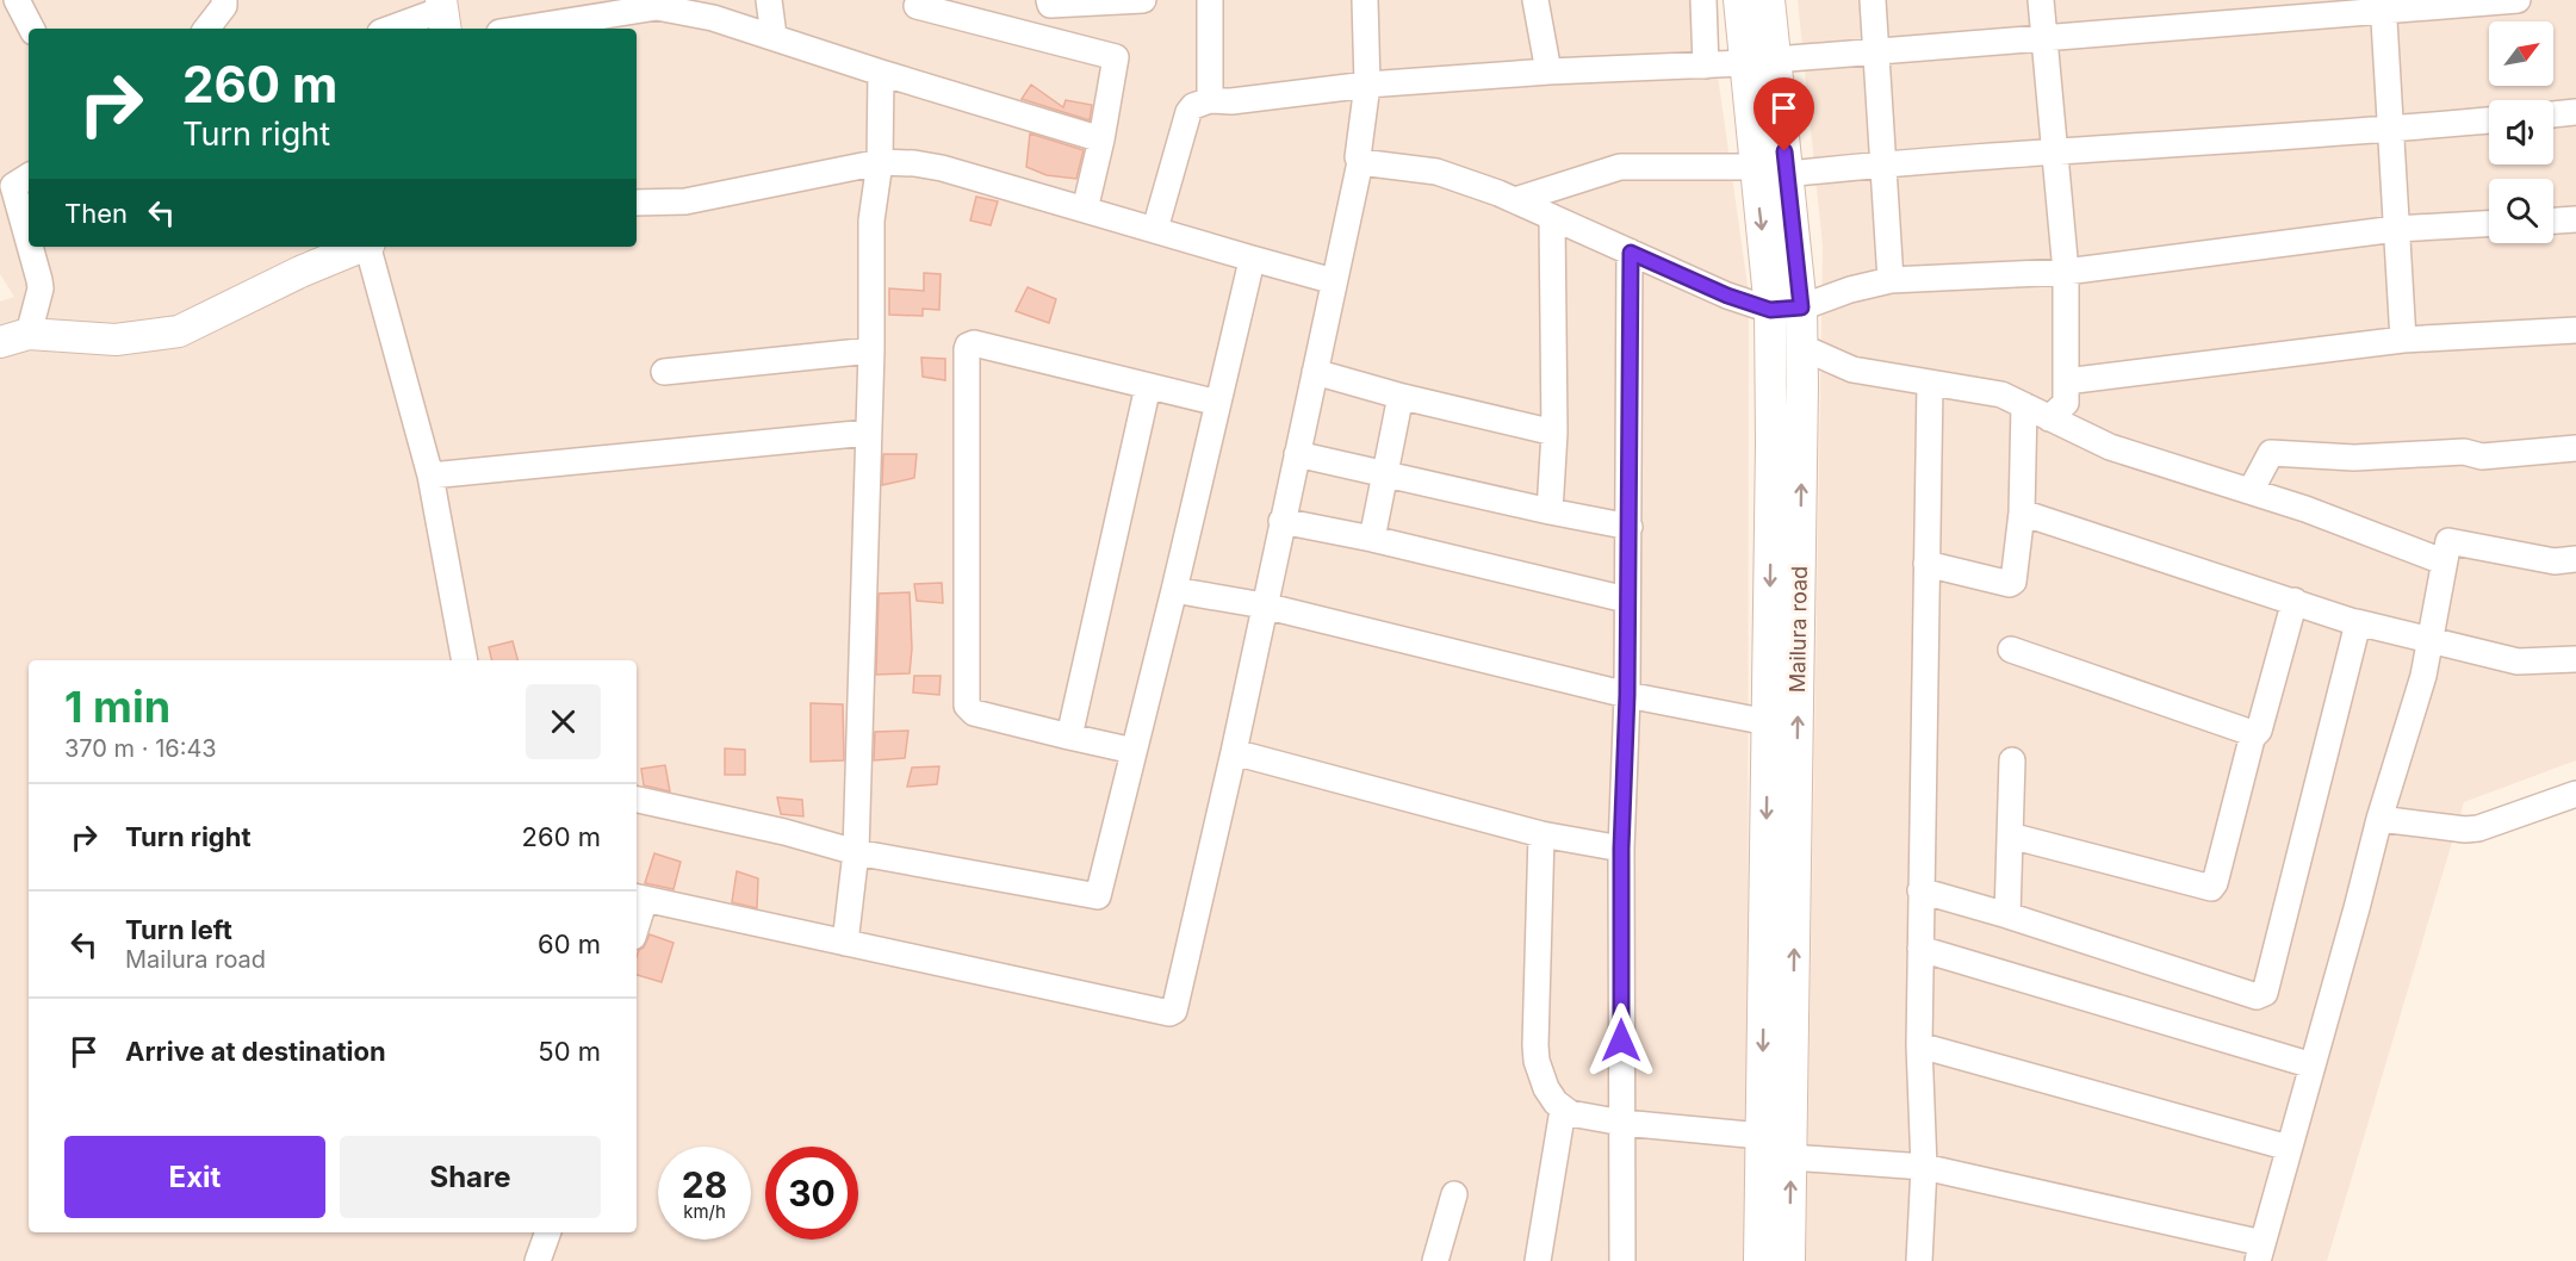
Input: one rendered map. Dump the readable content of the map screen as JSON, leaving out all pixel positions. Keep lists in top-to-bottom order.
{
  "streets": {
    "street": ["Mailura road"]
  },
  "north": "top right",
  "page": {
    "turn": ["260 m", "Turn right"],
    "then": "Then",
    "heading": ["1 min", "370 m · 16:43"],
    "list": [
      {
        "name": "Turn right",
        "value": "260 m"
      },
      {
        "name": "Turn left",
        "note": "Mailura road",
        "value": "60 m"
      },
      {
        "name": "Arrive at destination",
        "value": "50 m"
      }
    ],
    "buttons": ["Exit", "Share"],
    "speed": "28 km/h",
    "limit": "30"
  }
}
